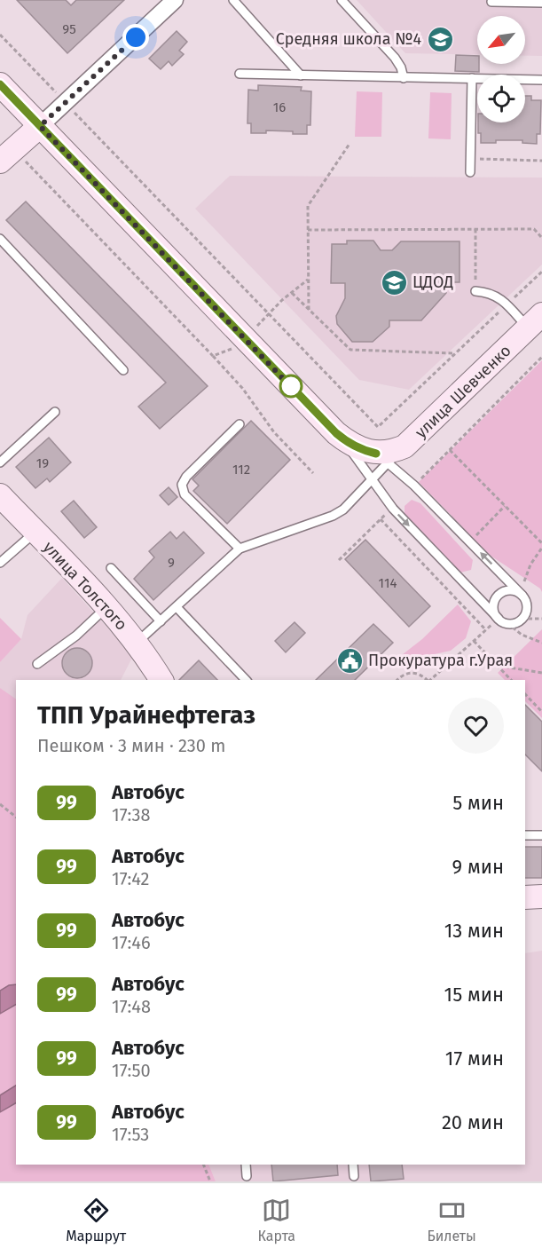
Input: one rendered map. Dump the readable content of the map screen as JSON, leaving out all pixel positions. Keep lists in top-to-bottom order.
{
  "streets": {
    "main road": ["улица Шевченко", "улица Толстого"]
  },
  "places": {
    "school or university": ["Средняя школа №4", "ЦДОД"],
    "public building": ["Прокуратура г.Урая"]
  },
  "lines": ["bus line 99"],
  "house_numbers": [
    "95",
    "16",
    "19",
    "112",
    "9",
    "114"
  ],
  "north": "bottom left",
  "page": {
    "heading": ["ТПП Урайнефтегаз", "Пешком · 3 мин · 230 m"],
    "list": [
      {
        "mark": "99",
        "name": "Автобус",
        "note": "17:38",
        "value": "5 мин"
      },
      {
        "mark": "99",
        "name": "Автобус",
        "note": "17:42",
        "value": "9 мин"
      },
      {
        "mark": "99",
        "name": "Автобус",
        "note": "17:46",
        "value": "13 мин"
      },
      {
        "mark": "99",
        "name": "Автобус",
        "note": "17:48",
        "value": "15 мин"
      },
      {
        "mark": "99",
        "name": "Автобус",
        "note": "17:50",
        "value": "17 мин"
      },
      {
        "mark": "99",
        "name": "Автобус",
        "note": "17:53",
        "value": "20 мин"
      }
    ],
    "tabs": ["Маршрут", "Карта", "Билеты"]
  }
}
